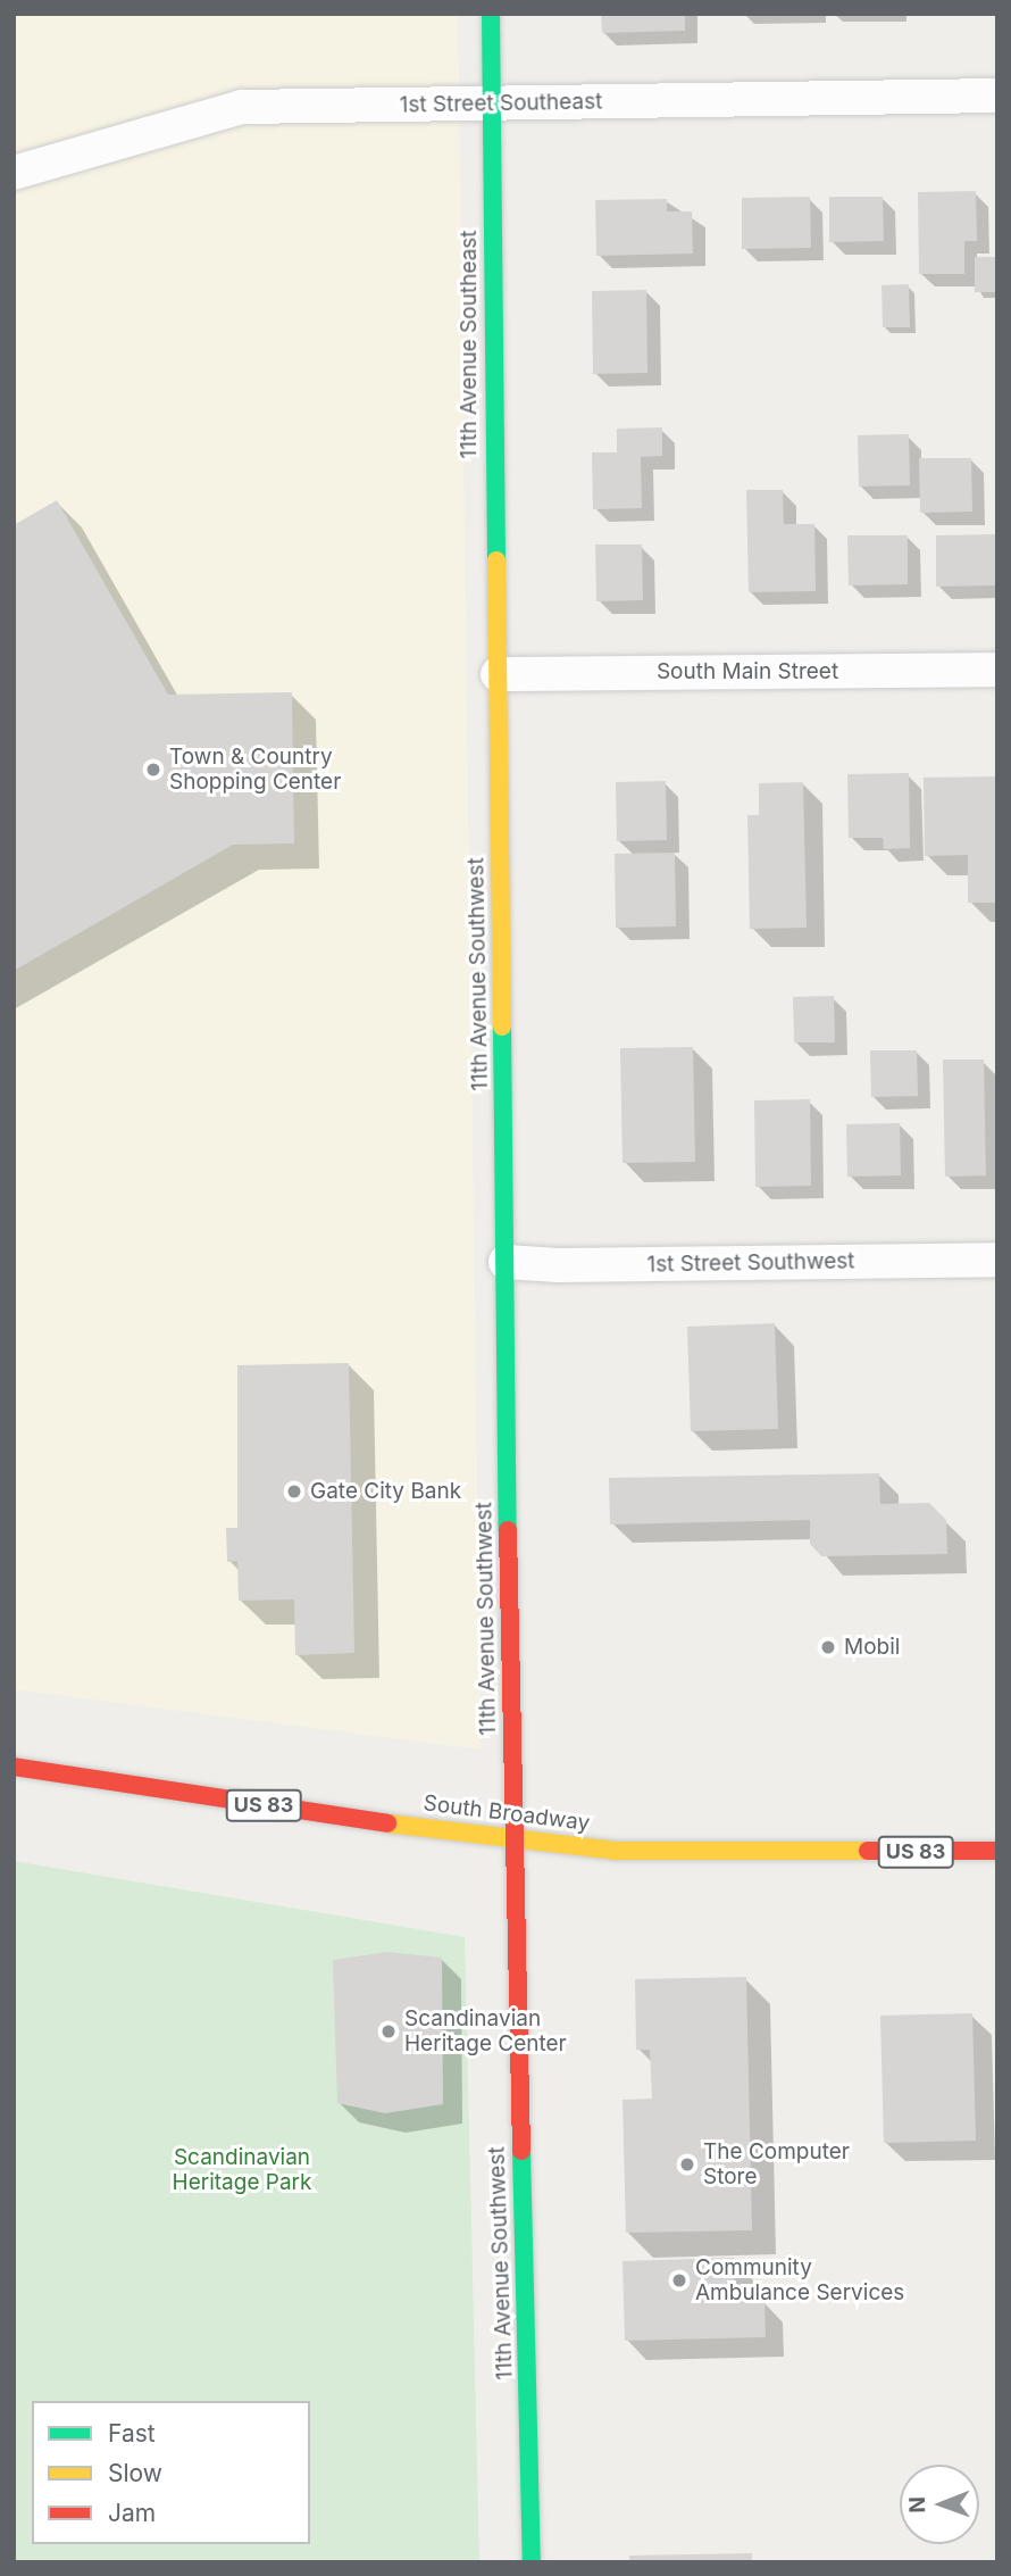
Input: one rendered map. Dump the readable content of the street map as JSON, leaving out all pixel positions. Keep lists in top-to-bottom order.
{
  "streets": {
    "street": [
      "1st Street Southeast",
      "11th Avenue Southeast",
      "South Main Street",
      "11th Avenue Southwest",
      "1st Street Southwest",
      "US 83",
      "South Broadway"
    ]
  },
  "crossings": [
    ["1st Street Southeast", "11th Avenue Southeast"],
    ["11th Avenue Southeast", "South Main Street"],
    ["11th Avenue Southeast", "11th Avenue Southwest"],
    ["South Main Street", "11th Avenue Southwest"],
    ["11th Avenue Southwest", "1st Street Southwest"],
    ["11th Avenue Southwest", "South Broadway"]
  ],
  "parks": ["Scandinavian Heritage Park"],
  "places": [
    "Town & Country Shopping Center",
    "Gate City Bank",
    "Mobil",
    "Scandinavian Heritage Center",
    "The Computer Store",
    "Community Ambulance Services"
  ],
  "legend": ["Fast", "Slow", "Jam"],
  "north": "left"
}
